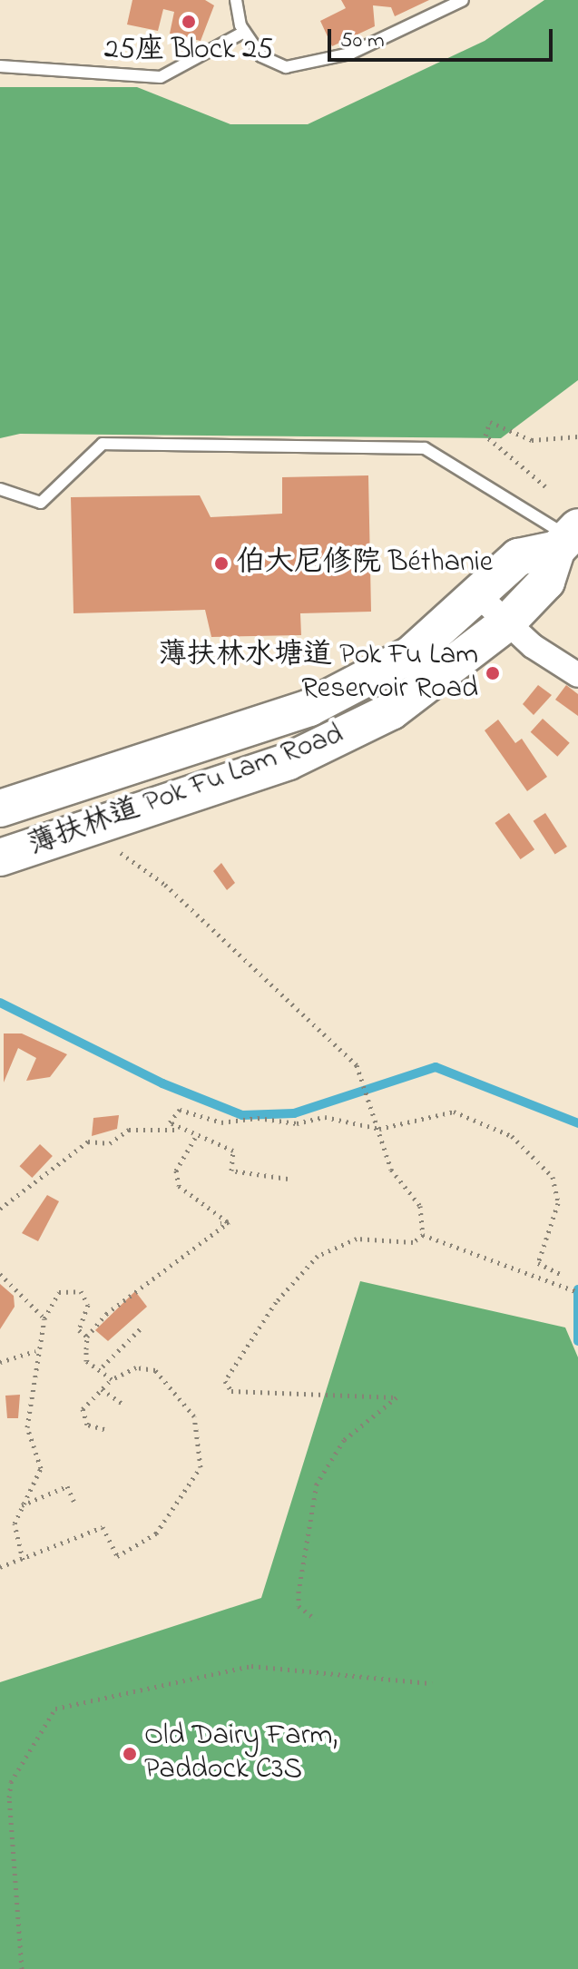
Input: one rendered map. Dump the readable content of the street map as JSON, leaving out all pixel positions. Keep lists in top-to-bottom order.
{
  "streets": {
    "main road": ["薄扶林道 Pok Fu Lam Road"]
  },
  "places": [
    "25座 Block 25",
    "伯大尼修院 Béthanie",
    "薄扶林水塘道 Pok Fu Lam Reservoir Road",
    "Old Dairy Farm, Paddock C3S"
  ],
  "scale_bar": "50 m"
}
